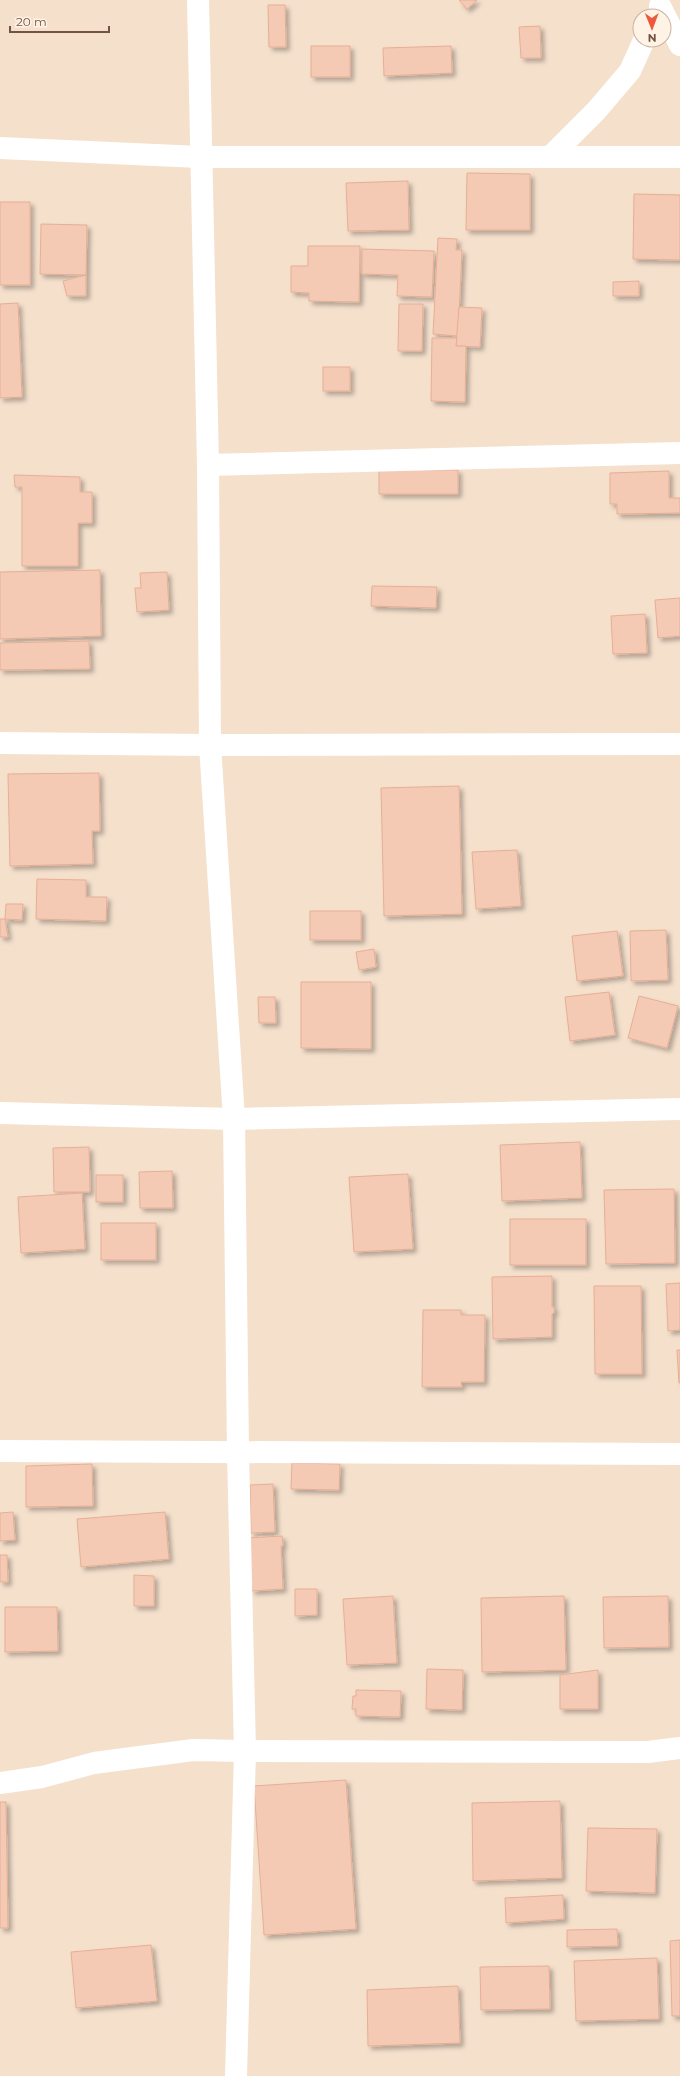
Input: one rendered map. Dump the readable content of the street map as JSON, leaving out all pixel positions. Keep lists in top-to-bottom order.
{
  "scale_bar": "20 m",
  "north": "bottom"
}
